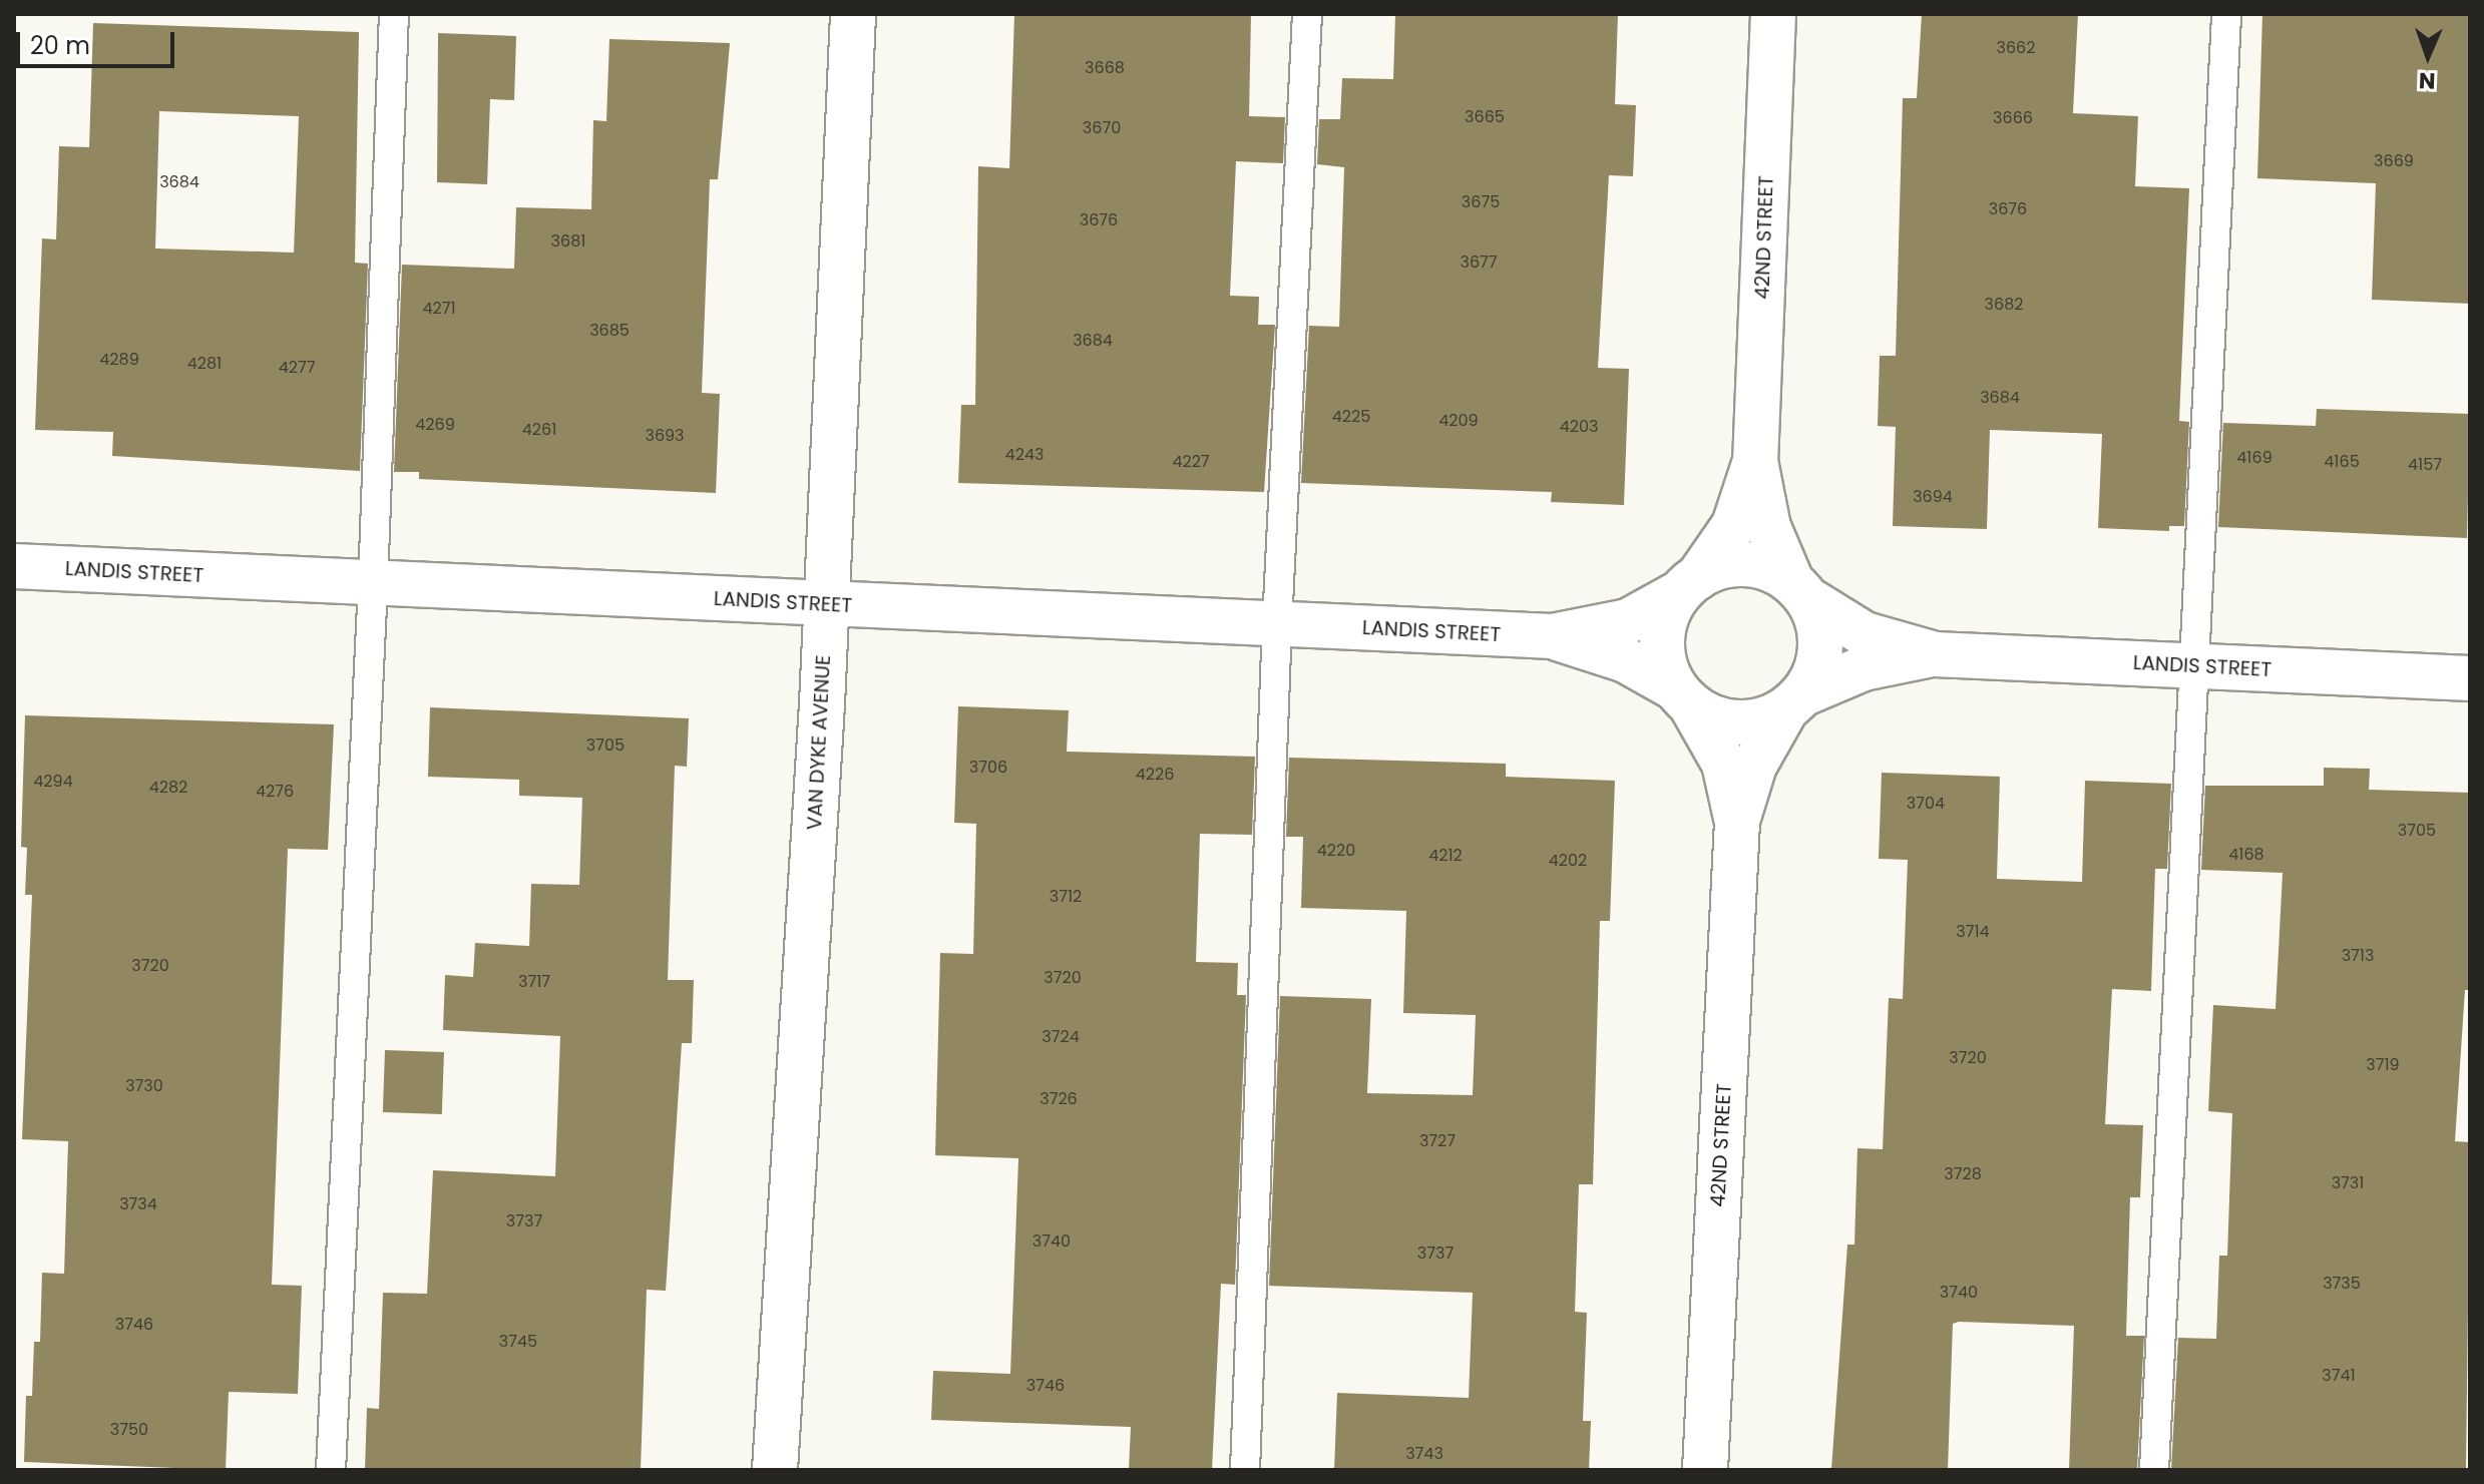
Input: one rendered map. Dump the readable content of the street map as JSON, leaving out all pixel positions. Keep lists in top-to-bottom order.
{
  "streets": {
    "street": ["42ND STREET", "LANDIS STREET", "VAN DYKE AVENUE"]
  },
  "crossings": [
    ["42ND STREET", "LANDIS STREET"],
    ["LANDIS STREET", "VAN DYKE AVENUE"]
  ],
  "house_numbers": [
    "3662",
    "3668",
    "3665",
    "3666",
    "3670",
    "3669",
    "3684",
    "3675",
    "3676",
    "3676",
    "3681",
    "3677",
    "3682",
    "4271",
    "3685",
    "3684",
    "4289",
    "4281",
    "4277",
    "3684",
    "4225",
    "4209",
    "4269",
    "4203",
    "4261",
    "3693",
    "4243",
    "4169",
    "4227",
    "4165",
    "4157",
    "3694",
    "3705",
    "3706",
    "4226",
    "4294",
    "4282",
    "4276",
    "3704",
    "3705",
    "4220",
    "4168",
    "4212",
    "4202",
    "3712",
    "3714",
    "3713",
    "3720",
    "3720",
    "3717",
    "3724",
    "3720",
    "3719",
    "3730",
    "3726",
    "3727",
    "3728",
    "3731",
    "3734",
    "3737",
    "3740",
    "3737",
    "3735",
    "3740",
    "3746",
    "3745",
    "3741",
    "3746",
    "3750",
    "3743"
  ],
  "scale_bar": "20 m",
  "north": "bottom"
}
